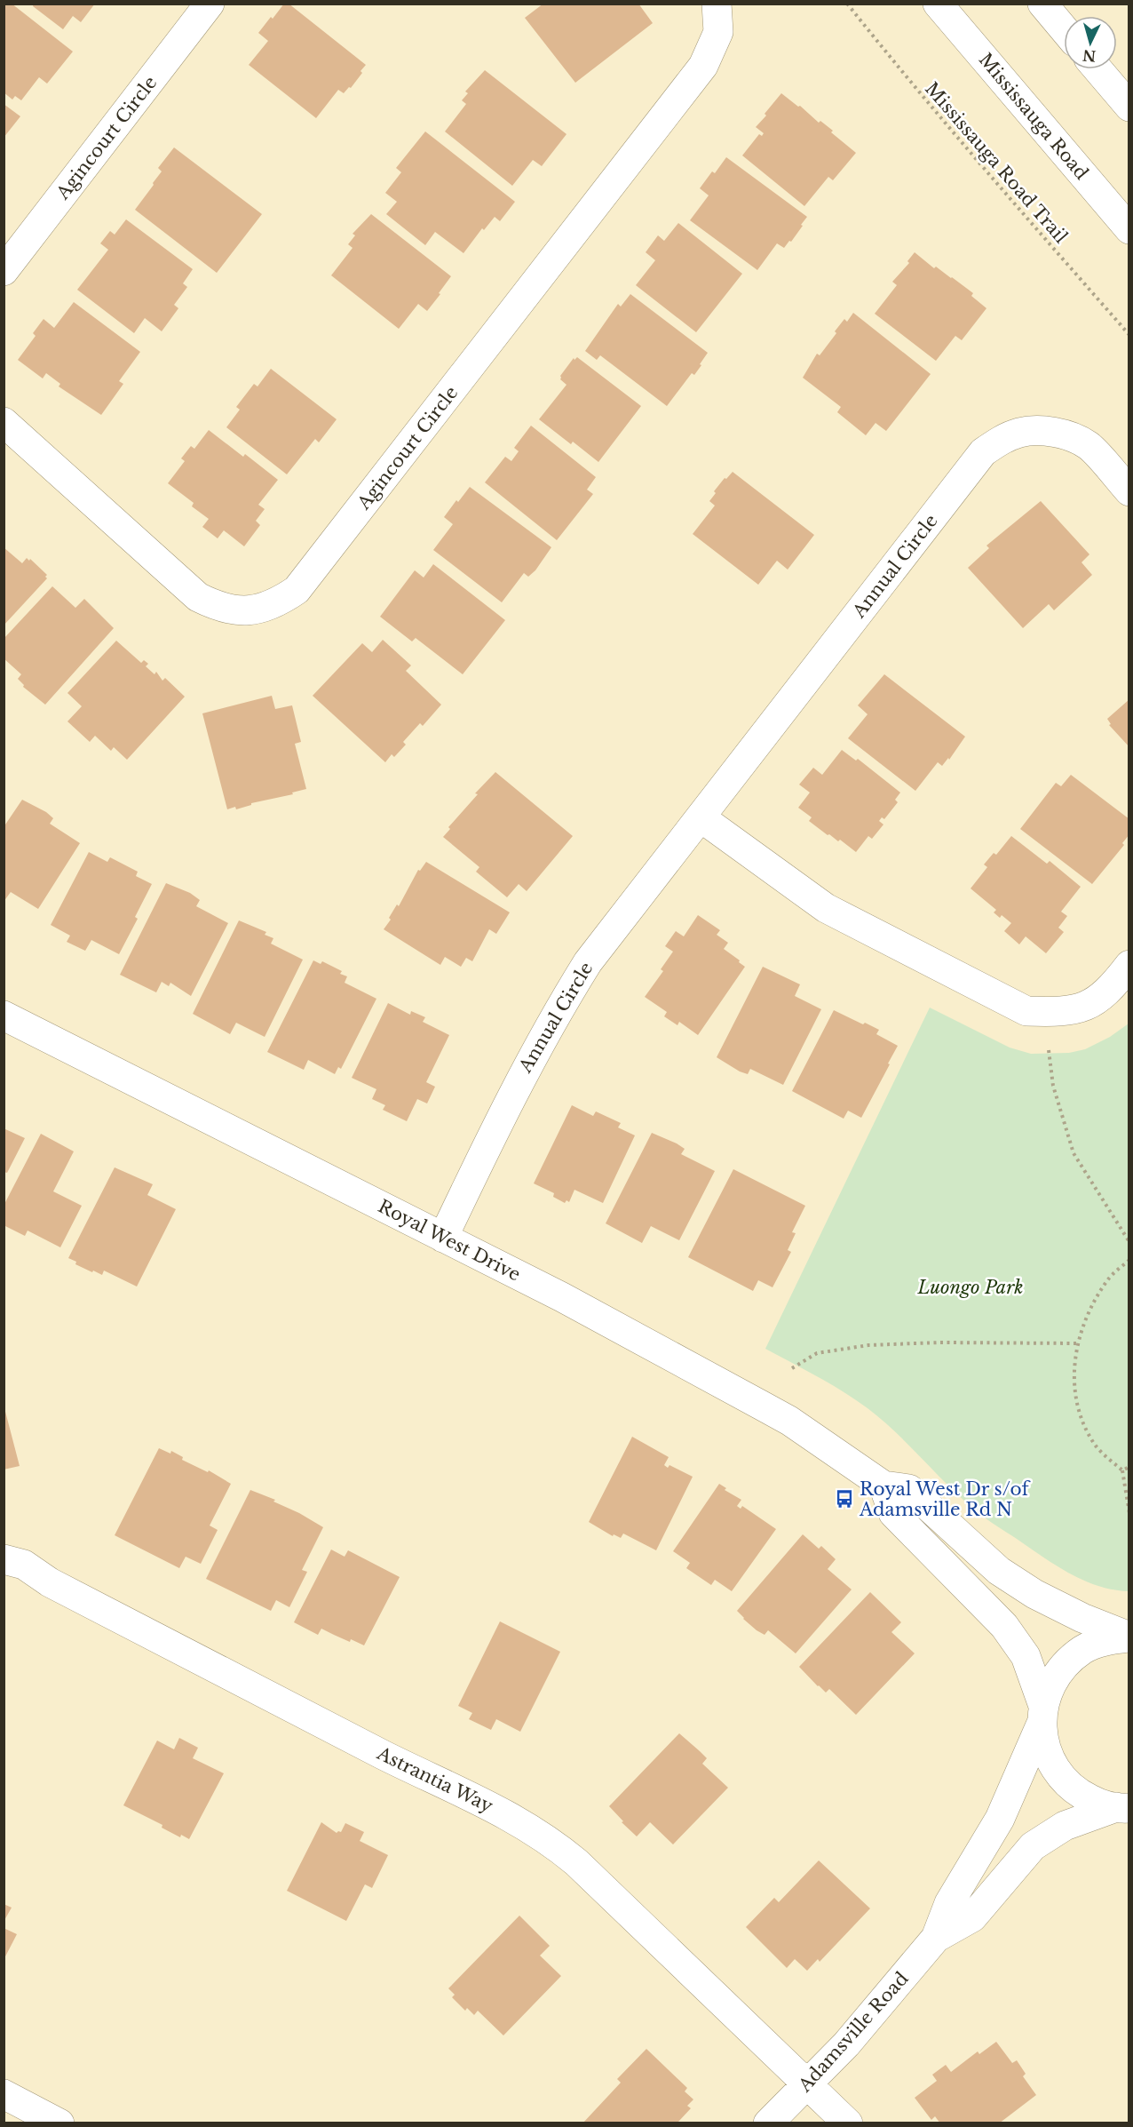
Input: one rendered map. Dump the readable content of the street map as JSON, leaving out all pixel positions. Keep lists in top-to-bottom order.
{
  "streets": {
    "street": [
      "Mississauga Road",
      "Agincourt Circle",
      "Annual Circle",
      "Royal West Drive",
      "Astrantia Way",
      "Adamsville Road"
    ],
    "path": ["Mississauga Road Trail"]
  },
  "crossings": [
    ["Annual Circle", "Royal West Drive"],
    ["Royal West Drive", "Adamsville Road"],
    ["Astrantia Way", "Adamsville Road"]
  ],
  "parks": ["Luongo Park"],
  "places": {
    "bus stop": ["Royal West Dr s/of Adamsville Rd N"]
  },
  "north": "bottom"
}
